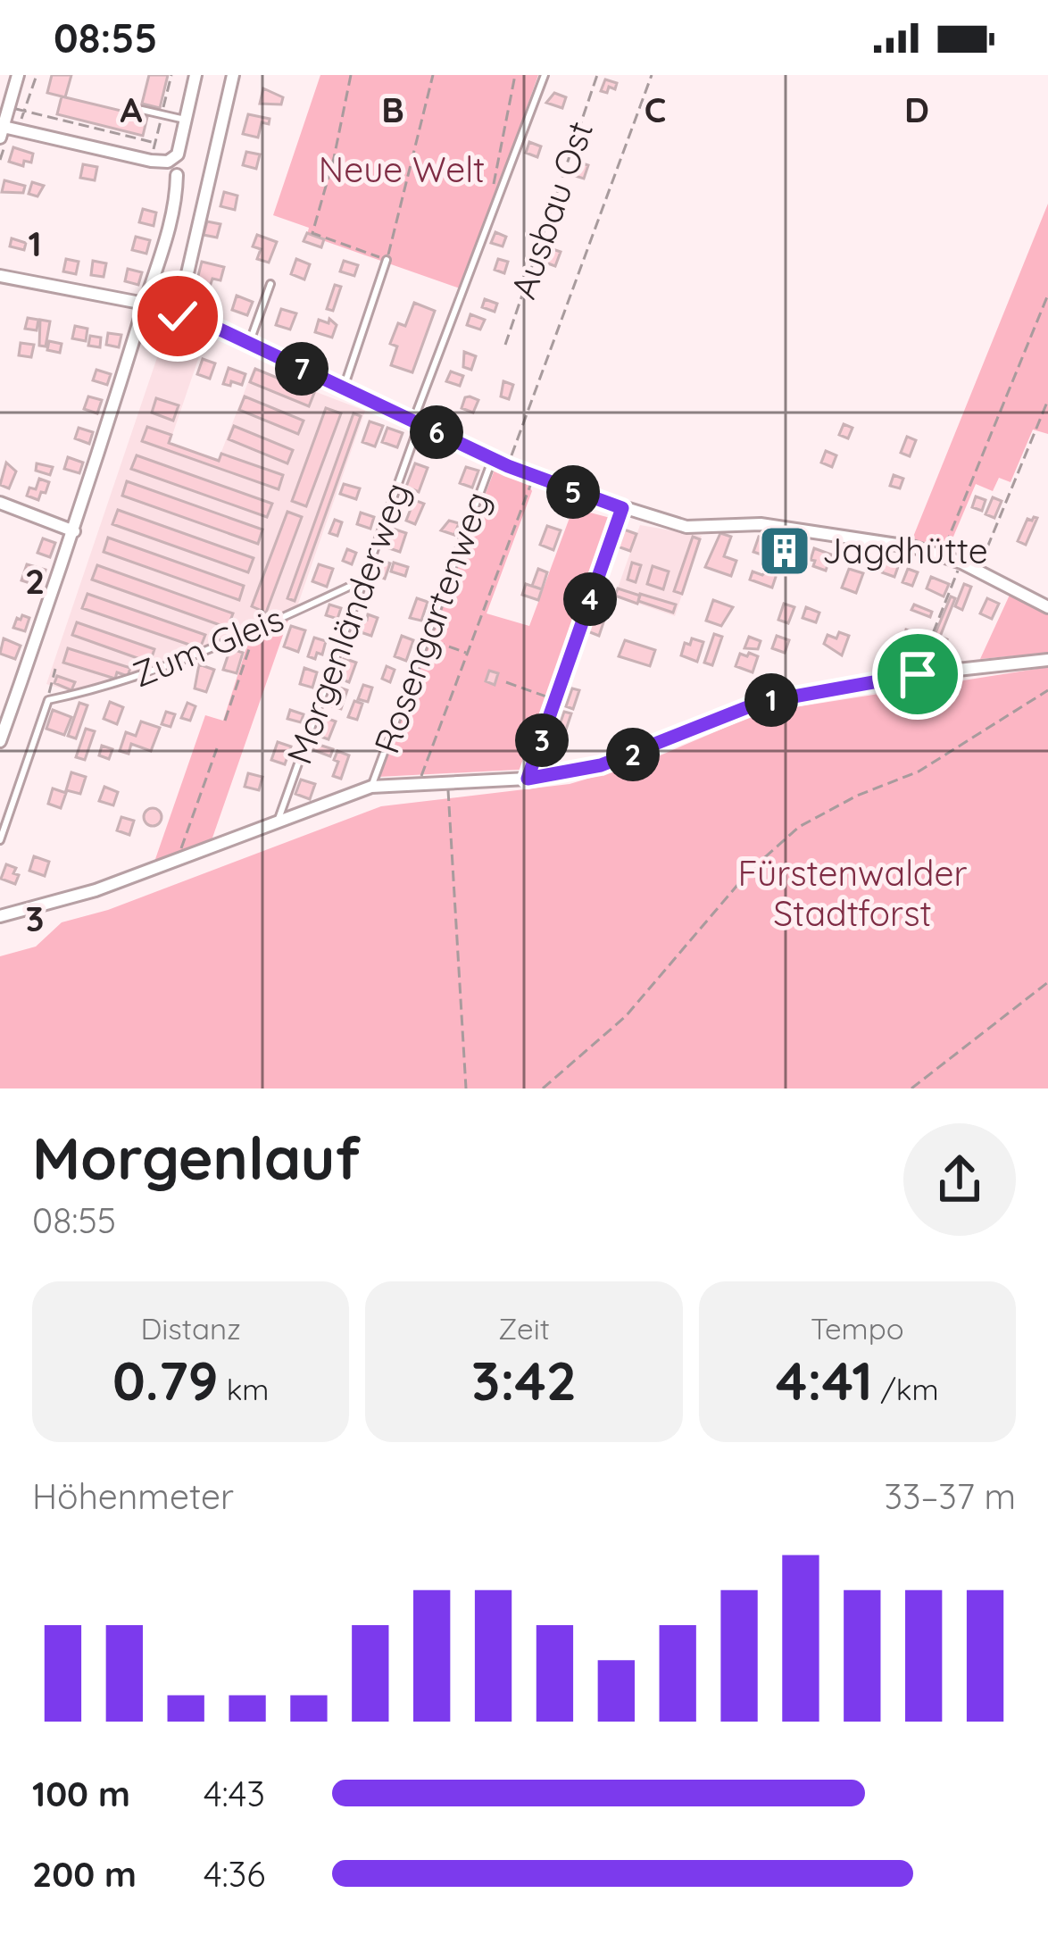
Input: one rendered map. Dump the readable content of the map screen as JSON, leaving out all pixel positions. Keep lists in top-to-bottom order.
{
  "streets": {
    "lane": [
      "Ausbau Ost",
      "Rosengartenweg",
      "Morgenländerweg",
      "Zum Gleis"
    ]
  },
  "crossings": [
    ["Ausbau Ost", "Morgenländerweg"],
    ["Morgenländerweg", "Zum Gleis"]
  ],
  "parks": ["Neue Welt", "Fürstenwalder Stadtforst"],
  "places": {
    "building": ["Jagdhütte"]
  },
  "page": {
    "status": "08:55",
    "pins": [
      "7",
      "6",
      "5",
      "4",
      "1",
      "3",
      "2"
    ],
    "heading": ["Morgenlauf", "08:55"],
    "stats": [
      ["Distanz", "0.79 km"],
      ["Zeit", "3:42"],
      ["Tempo", "4:41 /km"]
    ],
    "chart": ["Höhenmeter", "33–37 m"],
    "list": [
      {
        "name": "100 m",
        "note": "4:43"
      },
      {
        "name": "200 m",
        "note": "4:36"
      }
    ]
  },
  "grid": {
    "columns": [
      "A",
      "B",
      "C",
      "D"
    ],
    "rows": ["1", "2", "3"]
  }
}
